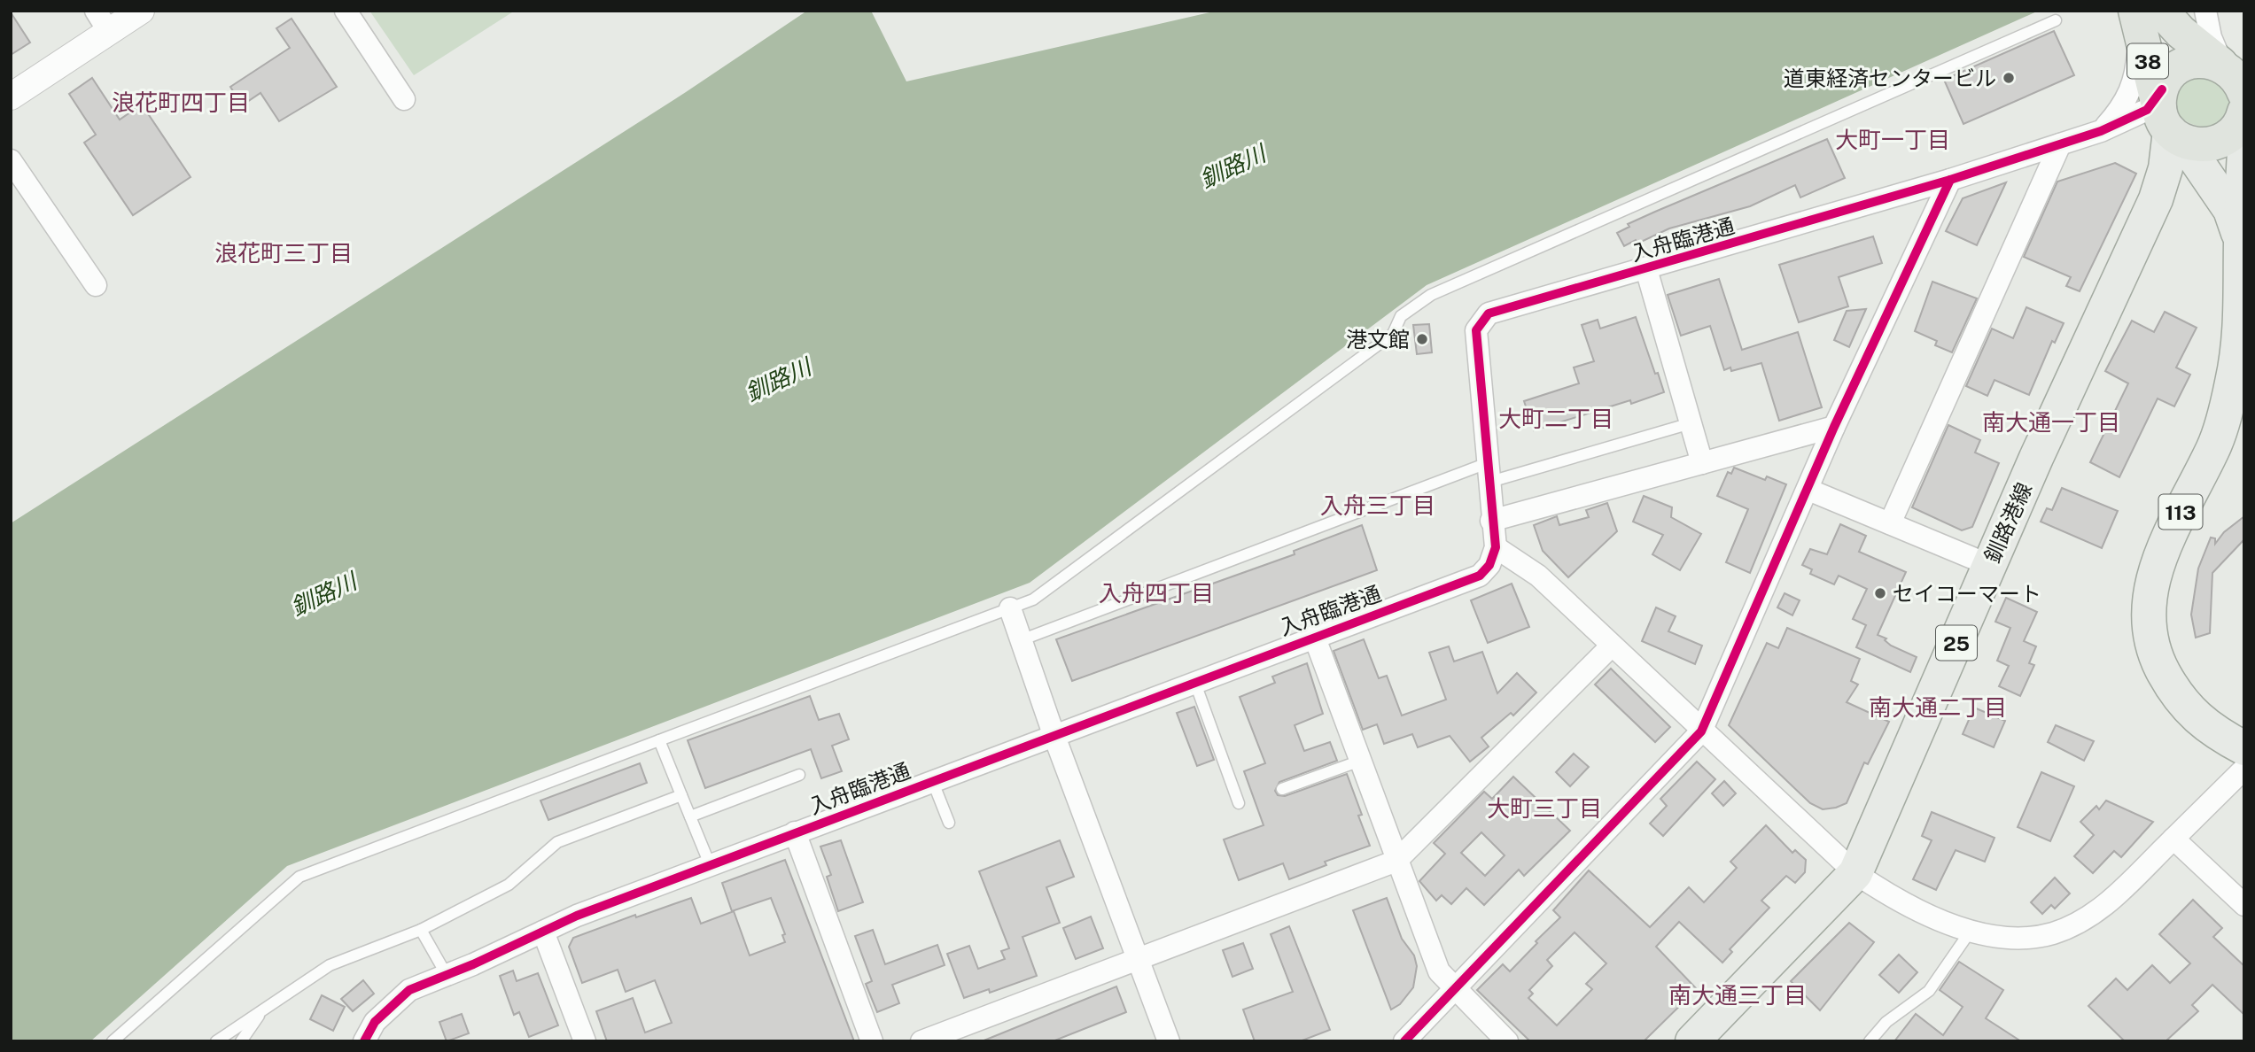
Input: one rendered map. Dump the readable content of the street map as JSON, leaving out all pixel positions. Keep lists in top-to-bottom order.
{
  "streets": {
    "highway": ["38"],
    "main road": ["113", "釧路港線", "25"],
    "street": ["入舟臨港通"]
  },
  "crossings": [
    ["38", "113"],
    ["38", "釧路港線"],
    ["113", "釧路港線"]
  ],
  "districts": [
    "浪花町四丁目",
    "大町一丁目",
    "浪花町三丁目",
    "大町二丁目",
    "南大通一丁目",
    "入舟三丁目",
    "入舟四丁目",
    "南大通二丁目",
    "大町三丁目",
    "南大通三丁目"
  ],
  "water": ["釧路川"],
  "places": ["道東経済センタービル", "港文館", "セイコーマート"]
}
